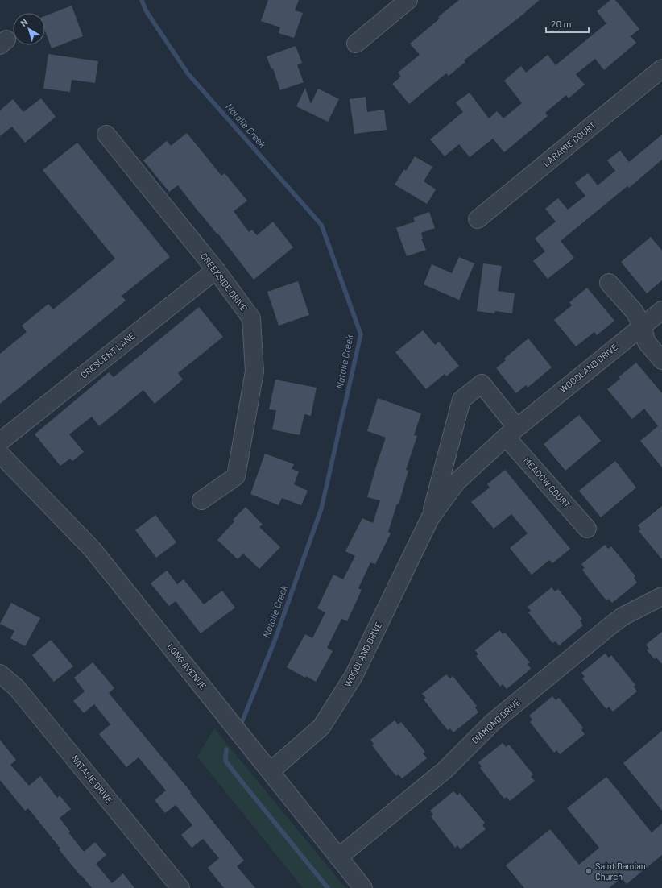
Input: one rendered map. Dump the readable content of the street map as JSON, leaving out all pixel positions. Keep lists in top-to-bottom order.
{
  "streets": {
    "street": [
      "LARAMIE COURT",
      "CREEKSIDE DRIVE",
      "CRESCENT LANE",
      "WOODLAND DRIVE",
      "MEADOW COURT",
      "LONG AVENUE",
      "DIAMOND DRIVE",
      "NATALIE DRIVE"
    ]
  },
  "crossings": [
    ["CREEKSIDE DRIVE", "CRESCENT LANE"],
    ["WOODLAND DRIVE", "MEADOW COURT"],
    ["WOODLAND DRIVE", "LONG AVENUE"],
    ["LONG AVENUE", "DIAMOND DRIVE"]
  ],
  "water": ["Natalie Creek"],
  "places": ["Saint Damian Church"],
  "scale_bar": "20 m",
  "north": "top left"
}
